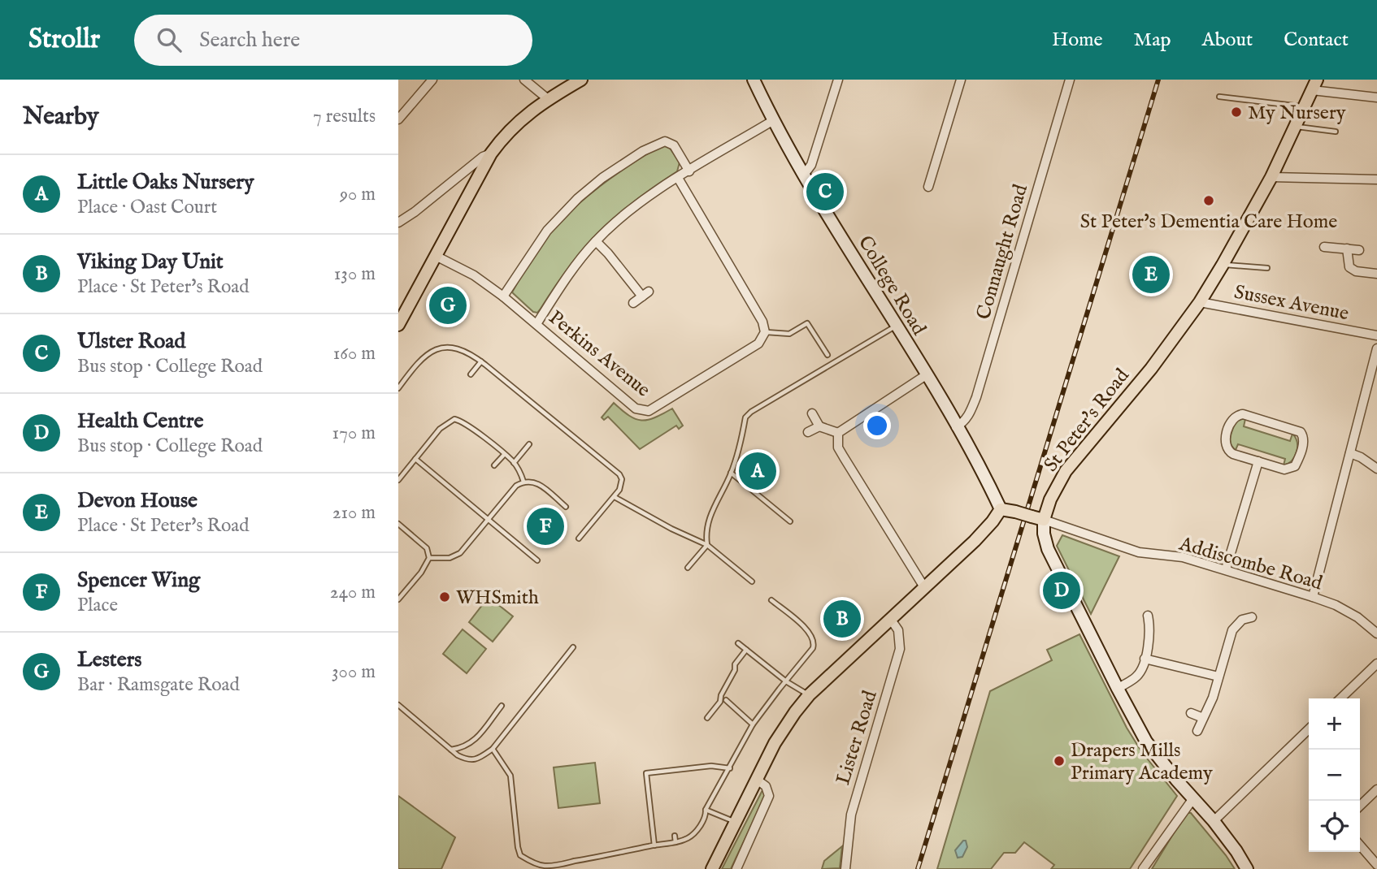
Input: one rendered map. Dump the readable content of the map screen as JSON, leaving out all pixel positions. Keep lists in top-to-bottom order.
{
  "streets": {
    "main road": ["College Road", "St Peter's Road"],
    "street": [
      "Connaught Road",
      "Sussex Avenue",
      "Perkins Avenue",
      "Addiscombe Road",
      "Lister Road"
    ]
  },
  "crossings": [
    ["Connaught Road", "College Road"],
    ["Sussex Avenue", "St Peter's Road"],
    ["St Peter's Road", "Addiscombe Road"]
  ],
  "places": [
    "My Nursery",
    "St Peter's Dementia Care Home",
    "WHSmith",
    "Drapers Mills Primary Academy"
  ],
  "page": {
    "header": "Strollr",
    "search": "Search here",
    "nav": [
      "Home",
      "Map",
      "About",
      "Contact"
    ],
    "heading": ["Nearby", "7 results"],
    "list": [
      {
        "mark": "A",
        "name": "Little Oaks Nursery",
        "note": "Place · Oast Court",
        "value": "90 m"
      },
      {
        "mark": "B",
        "name": "Viking Day Unit",
        "note": "Place · St Peter's Road",
        "value": "130 m"
      },
      {
        "mark": "C",
        "name": "Ulster Road",
        "note": "Bus stop · College Road",
        "value": "160 m"
      },
      {
        "mark": "D",
        "name": "Health Centre",
        "note": "Bus stop · College Road",
        "value": "170 m"
      },
      {
        "mark": "E",
        "name": "Devon House",
        "note": "Place · St Peter's Road",
        "value": "210 m"
      },
      {
        "mark": "F",
        "name": "Spencer Wing",
        "note": "Place",
        "value": "240 m"
      },
      {
        "mark": "G",
        "name": "Lesters",
        "note": "Bar · Ramsgate Road",
        "value": "300 m"
      }
    ],
    "pins": [
      "C",
      "E",
      "G",
      "A",
      "F",
      "D",
      "B"
    ],
    "map_buttons": ["+", "−"]
  }
}
